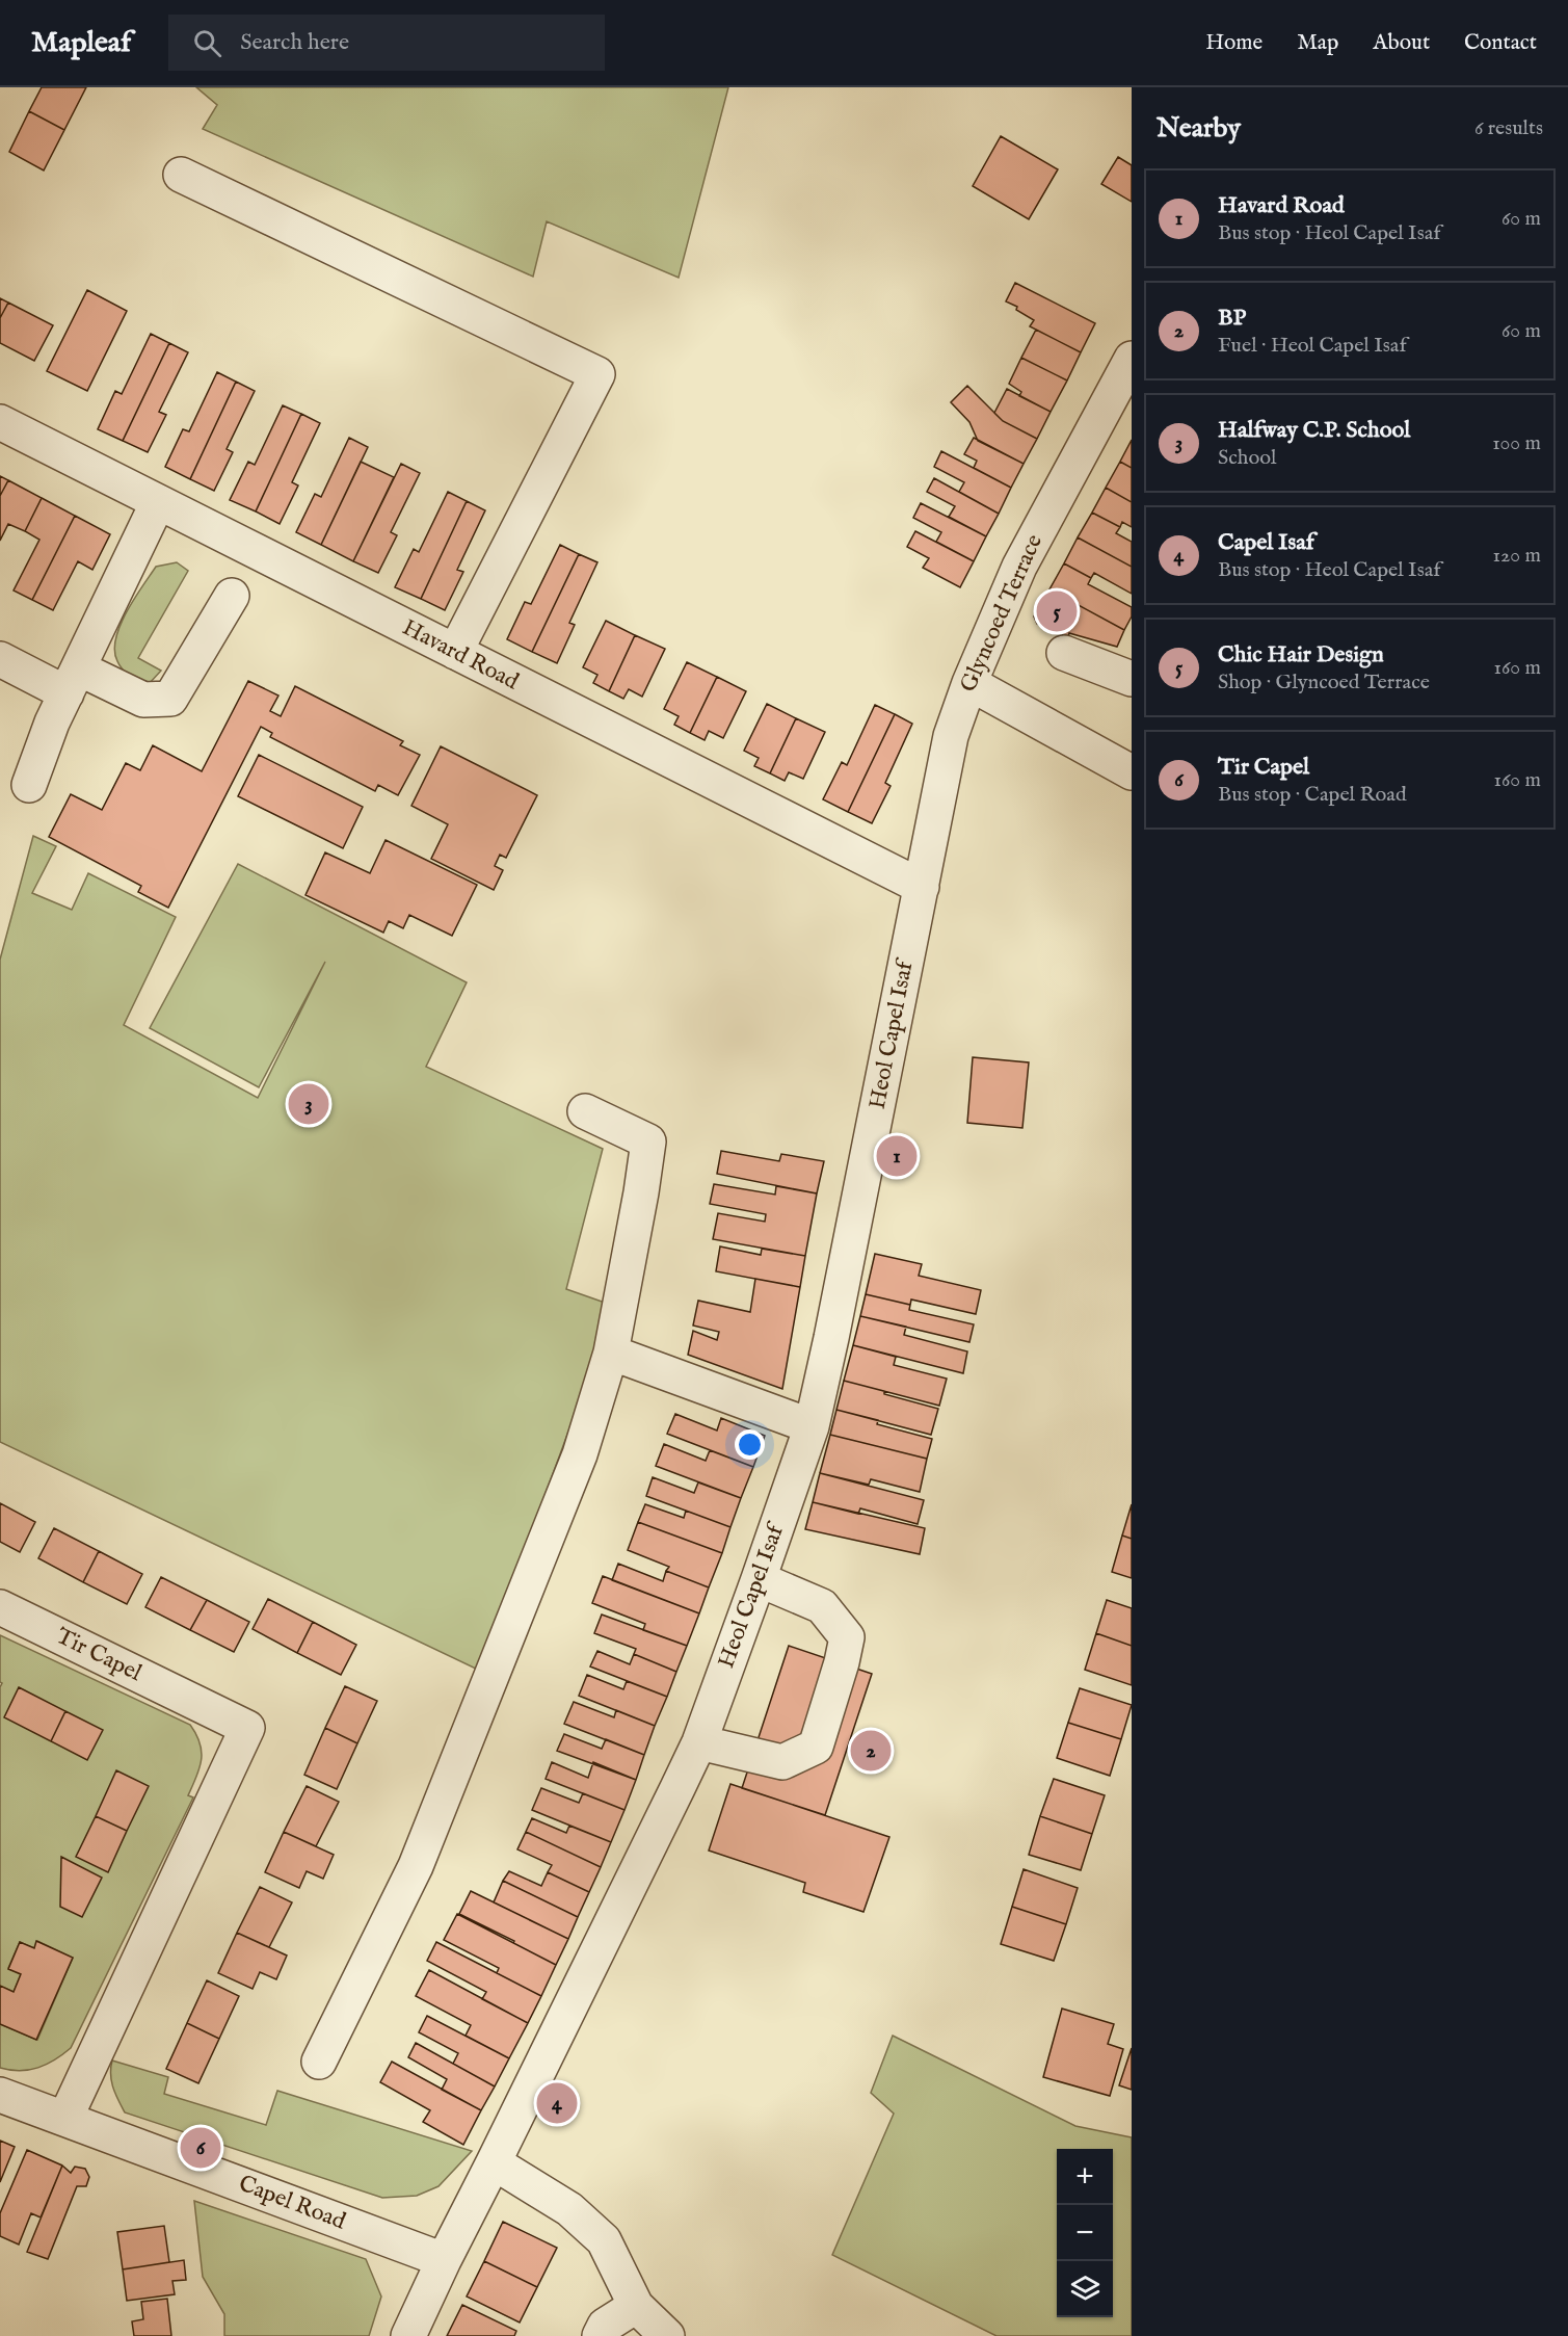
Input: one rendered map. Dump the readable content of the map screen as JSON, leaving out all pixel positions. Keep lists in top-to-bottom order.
{
  "streets": {
    "street": [
      "Glyncoed Terrace",
      "Havard Road",
      "Heol Capel Isaf",
      "Tir Capel",
      "Capel Road"
    ]
  },
  "crossings": [
    ["Glyncoed Terrace", "Havard Road"],
    ["Glyncoed Terrace", "Heol Capel Isaf"],
    ["Havard Road", "Heol Capel Isaf"],
    ["Heol Capel Isaf", "Capel Road"],
    ["Tir Capel", "Capel Road"]
  ],
  "page": {
    "header": "Mapleaf",
    "search": "Search here",
    "nav": [
      "Home",
      "Map",
      "About",
      "Contact"
    ],
    "heading": ["Nearby", "6 results"],
    "list": [
      {
        "mark": "1",
        "name": "Havard Road",
        "note": "Bus stop · Heol Capel Isaf",
        "value": "60 m"
      },
      {
        "mark": "2",
        "name": "BP",
        "note": "Fuel · Heol Capel Isaf",
        "value": "60 m"
      },
      {
        "mark": "3",
        "name": "Halfway C.P. School",
        "note": "School",
        "value": "100 m"
      },
      {
        "mark": "4",
        "name": "Capel Isaf",
        "note": "Bus stop · Heol Capel Isaf",
        "value": "120 m"
      },
      {
        "mark": "5",
        "name": "Chic Hair Design",
        "note": "Shop · Glyncoed Terrace",
        "value": "160 m"
      },
      {
        "mark": "6",
        "name": "Tir Capel",
        "note": "Bus stop · Capel Road",
        "value": "160 m"
      }
    ],
    "pins": [
      "5",
      "3",
      "1",
      "2",
      "4",
      "6"
    ],
    "map_buttons": ["+", "−"]
  }
}
